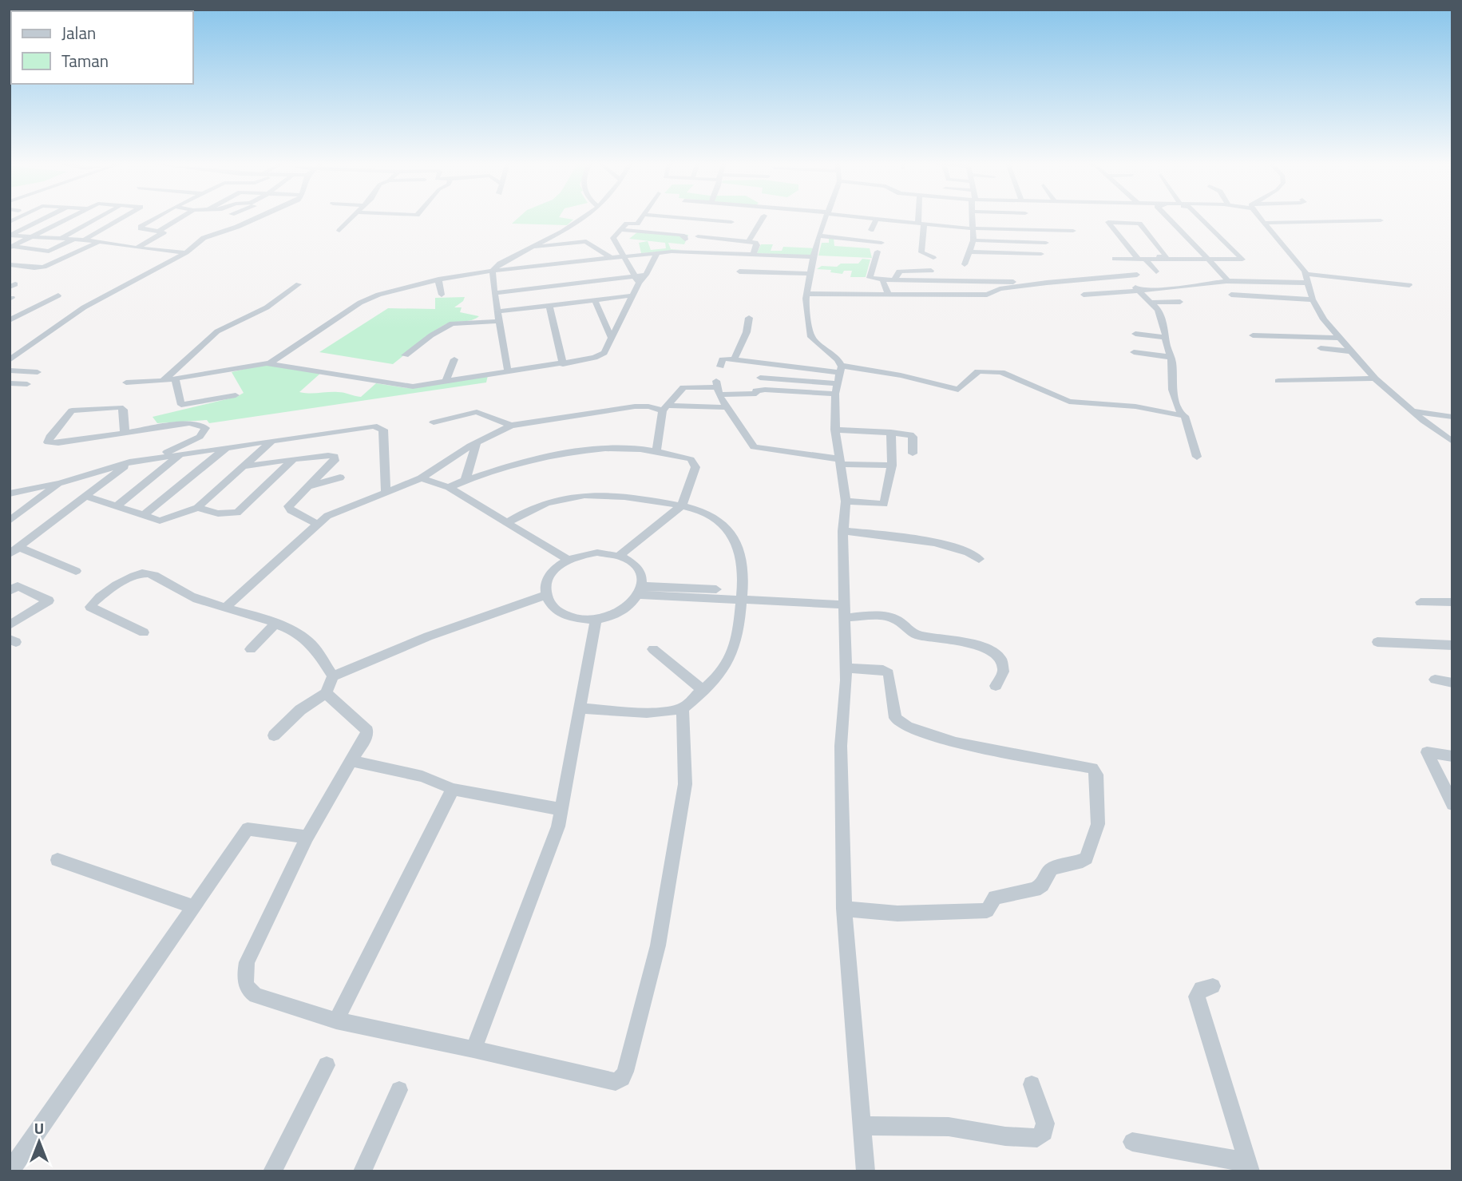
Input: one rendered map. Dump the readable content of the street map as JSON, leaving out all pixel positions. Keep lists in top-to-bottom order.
{
  "legend": ["Jalan", "Taman"],
  "north": "top"
}
